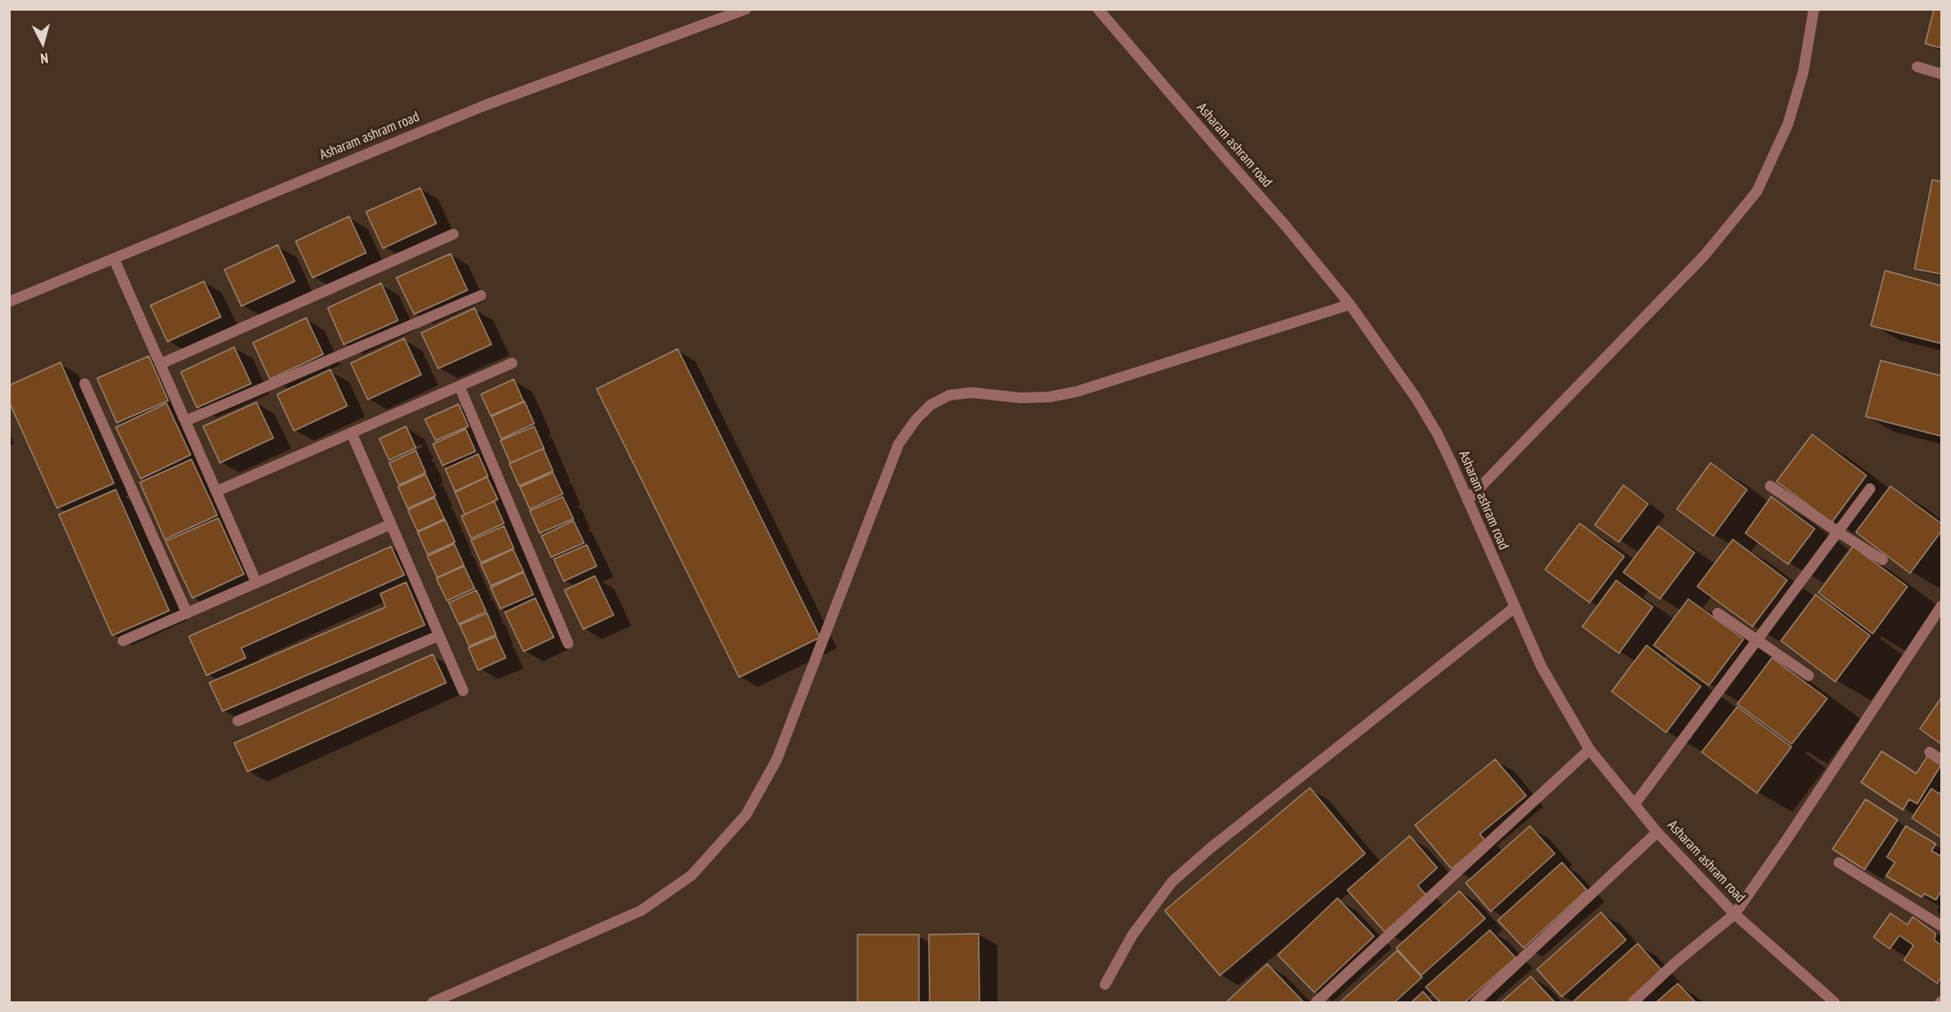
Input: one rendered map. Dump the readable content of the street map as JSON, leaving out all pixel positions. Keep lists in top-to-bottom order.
{
  "streets": {
    "street": ["Asharam ashram road"]
  },
  "north": "bottom"
}
